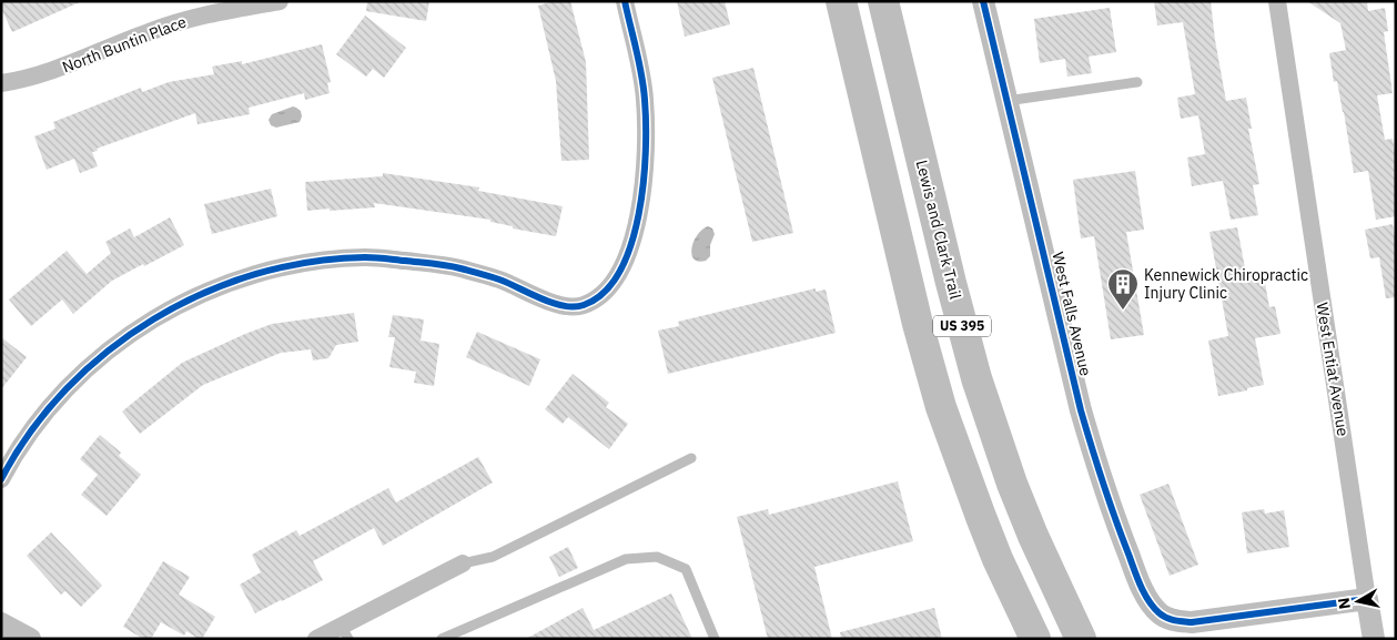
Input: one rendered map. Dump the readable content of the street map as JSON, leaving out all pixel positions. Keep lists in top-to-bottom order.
{
  "streets": {
    "highway": ["Lewis and Clark Trail", "US 395"],
    "street": ["North Buntin Place", "West Falls Avenue", "West Entiat Avenue"]
  },
  "crossings": [
    ["West Falls Avenue", "West Entiat Avenue"]
  ],
  "places": {
    "building": ["Kennewick Chiropractic Injury Clinic"]
  },
  "north": "left"
}
